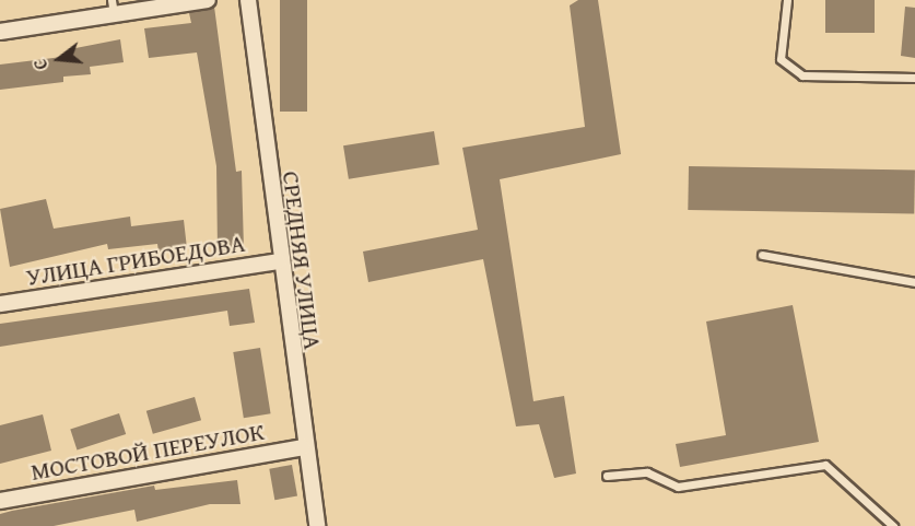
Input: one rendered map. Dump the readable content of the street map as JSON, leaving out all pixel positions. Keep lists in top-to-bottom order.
{
  "streets": {
    "street": ["УЛИЦА ГРИБОЕДОВА", "СРЕДНЯЯ УЛИЦА", "МОСТОВОЙ ПЕРЕУЛОК"]
  },
  "crossings": [
    ["УЛИЦА ГРИБОЕДОВА", "СРЕДНЯЯ УЛИЦА"],
    ["СРЕДНЯЯ УЛИЦА", "МОСТОВОЙ ПЕРЕУЛОК"]
  ],
  "north": "left"
}
